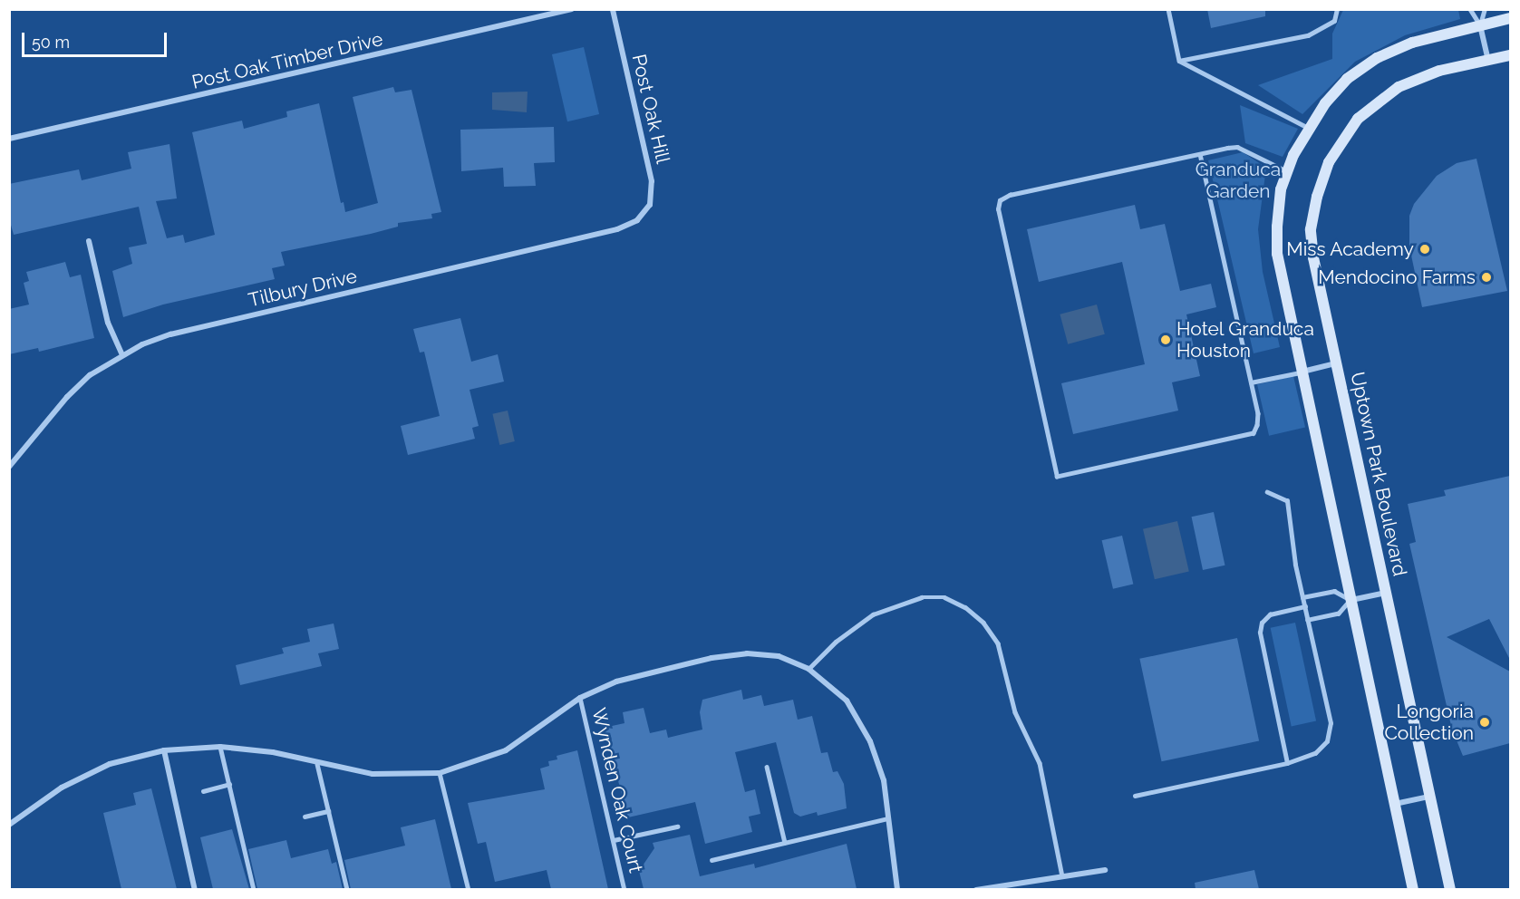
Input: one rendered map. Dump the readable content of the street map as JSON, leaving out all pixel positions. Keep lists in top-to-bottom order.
{
  "streets": {
    "street": [
      "Post Oak Timber Drive",
      "Post Oak Hill",
      "Tilbury Drive",
      "Uptown Park Boulevard"
    ],
    "lane": ["Wynden Oak Court"]
  },
  "crossings": [
    ["Post Oak Hill", "Tilbury Drive"]
  ],
  "parks": ["Granduca Garden"],
  "places": [
    "Miss Academy",
    "Mendocino Farms",
    "Hotel Granduca Houston",
    "Longoria Collection"
  ],
  "scale_bar": "50 m"
}
